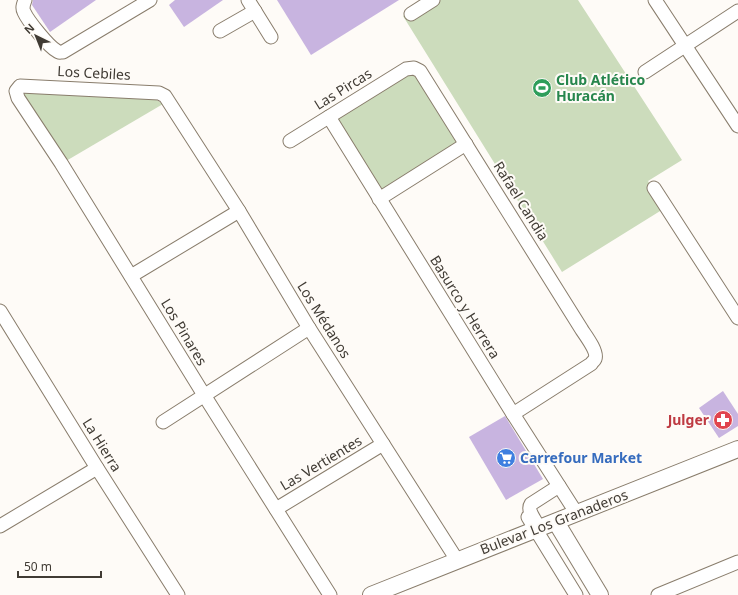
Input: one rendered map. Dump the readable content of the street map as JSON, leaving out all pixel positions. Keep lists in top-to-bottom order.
{
  "streets": {
    "main road": ["Bulevar Los Granaderos"],
    "street": [
      "Los Cebiles",
      "Las Pircas",
      "Rafael Candia",
      "Basurco y Herrera",
      "Los Médanos",
      "Los Pinares",
      "La Hierra",
      "Las Vertientes"
    ]
  },
  "crossings": [
    ["Los Cebiles", "Los Médanos"],
    ["Los Cebiles", "Los Pinares"],
    ["Las Pircas", "Rafael Candia"],
    ["Las Pircas", "Basurco y Herrera"],
    ["Rafael Candia", "Basurco y Herrera"],
    ["Basurco y Herrera", "Bulevar Los Granaderos"],
    ["Los Médanos", "Las Vertientes"],
    ["Los Médanos", "Bulevar Los Granaderos"],
    ["Los Pinares", "Las Vertientes"]
  ],
  "places": {
    "sports": ["Club Atlético Huracán"],
    "pharmacy": ["Julger"],
    "supermarket": ["Carrefour Market"]
  },
  "scale_bar": "50 m",
  "north": "top left"
}
